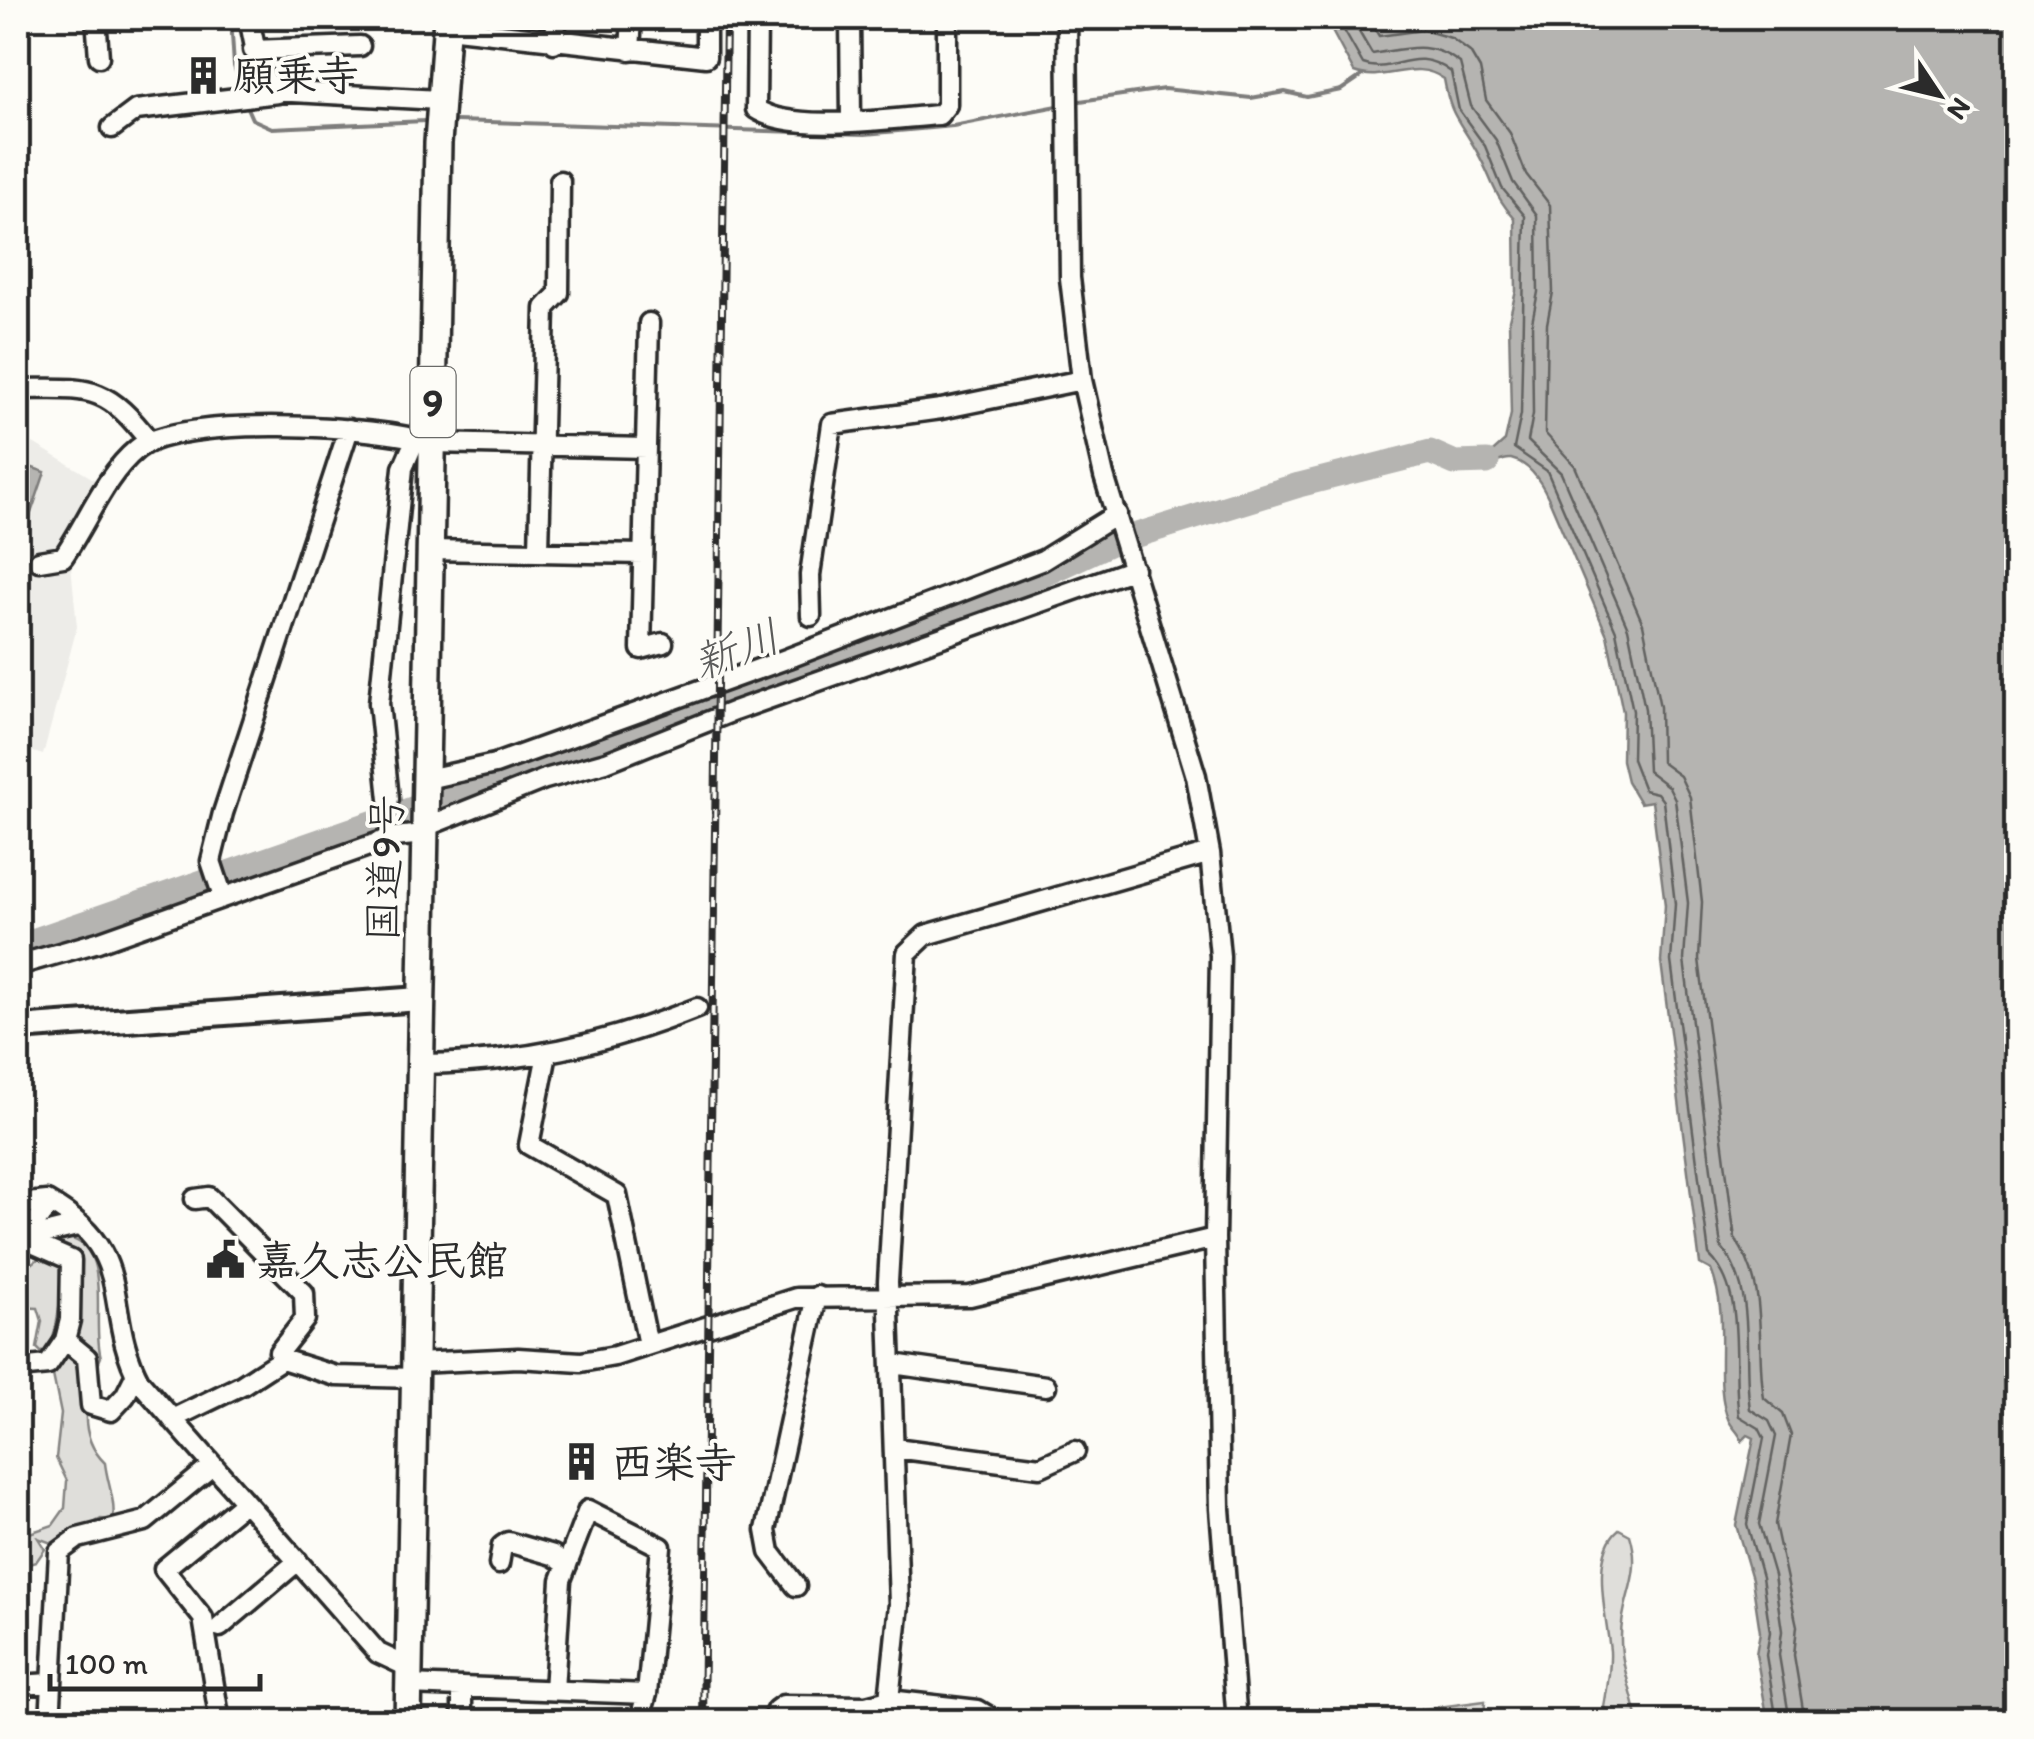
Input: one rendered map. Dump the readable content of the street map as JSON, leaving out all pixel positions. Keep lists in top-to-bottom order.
{
  "streets": {
    "highway": ["9", "国道9号"]
  },
  "water": ["新川"],
  "places": {
    "building": ["願乗寺", "西楽寺"],
    "public building": ["嘉久志公民館"]
  },
  "scale_bar": "100 m",
  "north": "bottom right"
}
